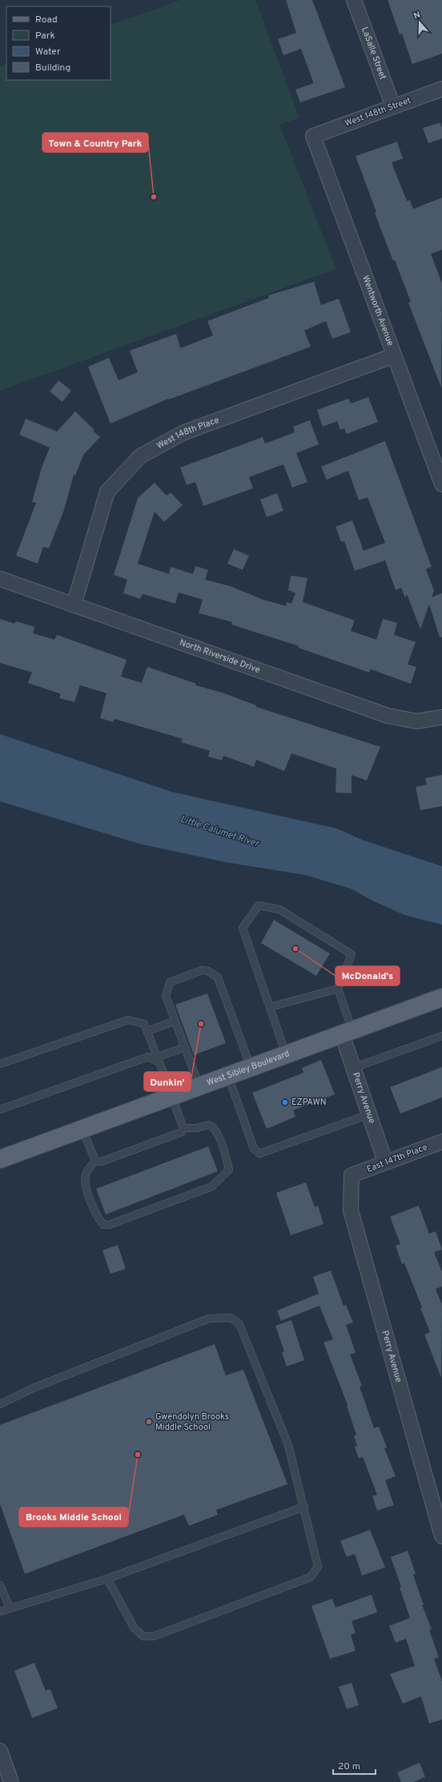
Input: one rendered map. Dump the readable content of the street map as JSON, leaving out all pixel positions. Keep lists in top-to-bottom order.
{
  "streets": {
    "main road": ["West Sibley Boulevard"],
    "street": [
      "LaSalle Street",
      "West 148th Street",
      "Wentworth Avenue",
      "West 148th Place",
      "North Riverside Drive",
      "Perry Avenue",
      "East 147th Place"
    ]
  },
  "crossings": [
    ["LaSalle Street", "West 148th Street"],
    ["West 148th Street", "Wentworth Avenue"],
    ["Wentworth Avenue", "West 148th Place"],
    ["West 148th Place", "North Riverside Drive"],
    ["West Sibley Boulevard", "Perry Avenue"],
    ["Perry Avenue", "East 147th Place"]
  ],
  "water": ["Little Calumet River"],
  "places": [
    "Town & Country Park",
    "McDonald's",
    "Dunkin'",
    "EZPAWN",
    "Gwendolyn Brooks Middle School",
    "Brooks Middle School"
  ],
  "legend": [
    "Road",
    "Park",
    "Water",
    "Building"
  ],
  "scale_bar": "20 m",
  "north": "top"
}
